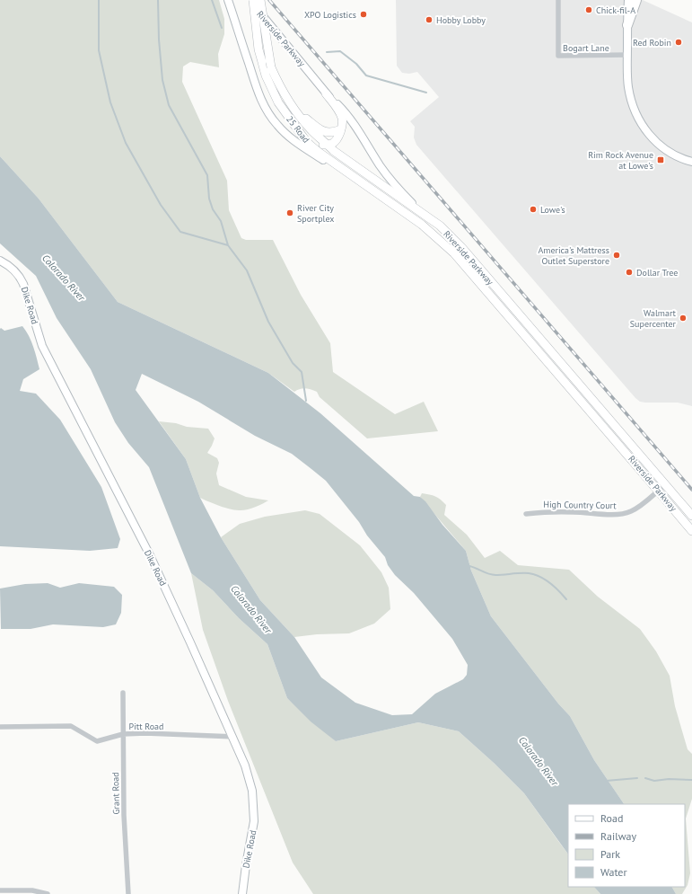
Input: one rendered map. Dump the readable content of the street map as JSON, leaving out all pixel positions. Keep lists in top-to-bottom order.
{
  "streets": {
    "main road": ["Riverside Parkway", "25 Road"],
    "street": [
      "Bogart Lane",
      "Dike Road",
      "High Country Court",
      "Pitt Road",
      "Grant Road"
    ]
  },
  "crossings": [
    ["Riverside Parkway", "25 Road"],
    ["Riverside Parkway", "High Country Court"],
    ["Dike Road", "Pitt Road"],
    ["Pitt Road", "Grant Road"]
  ],
  "water": ["Colorado River"],
  "places": {
    "other": [
      "Chick-fil-A",
      "XPO Logistics",
      "Hobby Lobby",
      "Red Robin",
      "Lowe's",
      "River City Sportplex",
      "America's Mattress Outlet Superstore",
      "Dollar Tree",
      "Walmart Supercenter"
    ],
    "transit": ["Rim Rock Avenue at Lowe's"]
  },
  "legend": [
    "Road",
    "Railway",
    "Park",
    "Water"
  ]
}
